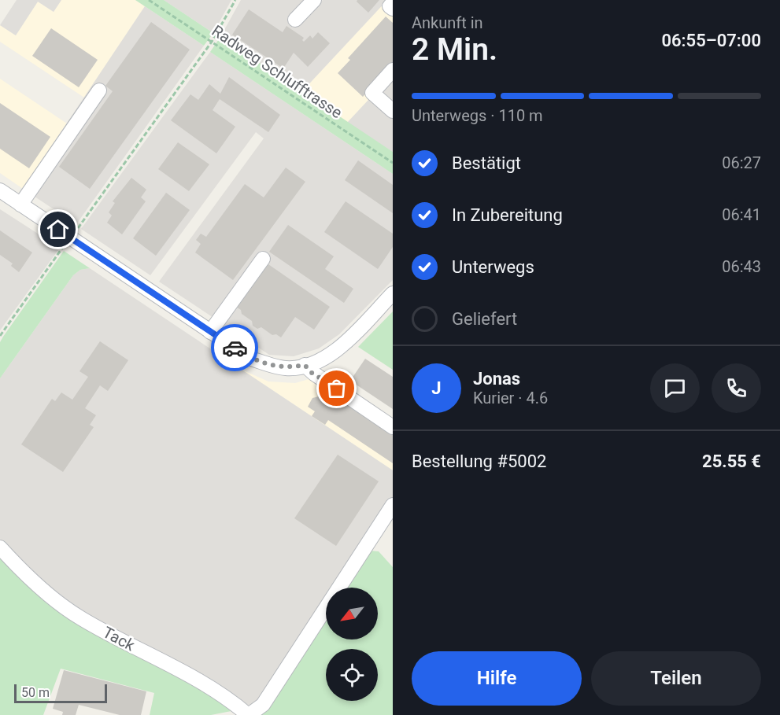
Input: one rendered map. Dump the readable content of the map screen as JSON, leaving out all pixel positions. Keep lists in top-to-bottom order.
{
  "streets": {
    "street": ["Tack"],
    "path": ["Radweg Schlufftrasse"]
  },
  "scale_bar": "50 m",
  "north": "bottom left",
  "page": {
    "heading": ["2 Min.", "Ankunft in", "06:55–07:00"],
    "panel": [
      "Jonas",
      "Kurier · 4.6",
      "Bestellung #5002",
      "25.55 €"
    ],
    "bar": "Unterwegs · 110 m",
    "list": [
      ["Bestätigt", "06:27"],
      ["In Zubereitung", "06:41"],
      ["Unterwegs", "06:43"],
      "Geliefert"
    ],
    "round": "J",
    "buttons": ["Hilfe", "Teilen"],
    "scale": "50 m"
  }
}
